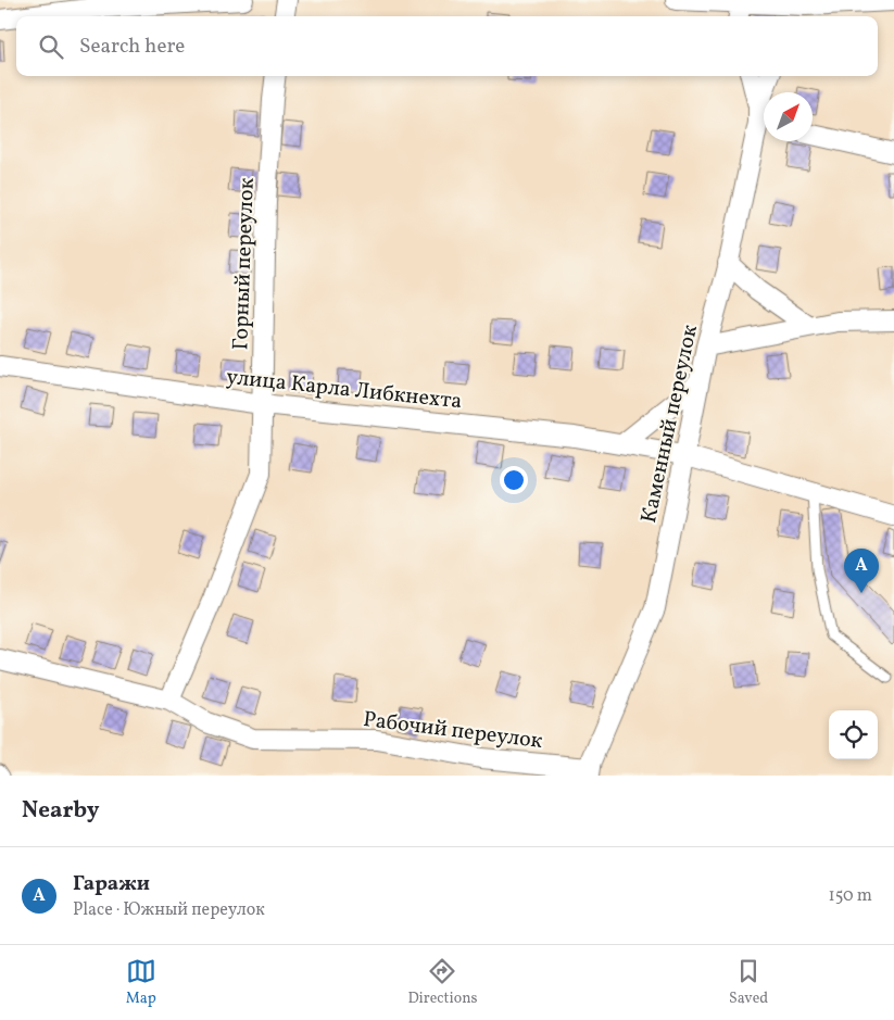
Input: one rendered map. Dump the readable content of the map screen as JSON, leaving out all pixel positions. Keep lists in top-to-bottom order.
{
  "streets": {
    "street": [
      "Горный переулок",
      "улица Карла Либкнехта",
      "Каменный переулок",
      "Рабочий переулок"
    ]
  },
  "crossings": [
    ["Горный переулок", "улица Карла Либкнехта"],
    ["Горный переулок", "Рабочий переулок"],
    ["улица Карла Либкнехта", "Каменный переулок"],
    ["Каменный переулок", "Рабочий переулок"]
  ],
  "north": "top right",
  "page": {
    "search": "Search here",
    "pins": "A",
    "heading": "Nearby",
    "list": [
      {
        "mark": "A",
        "name": "Гаражи",
        "note": "Place · Южный переулок",
        "value": "150 m"
      }
    ],
    "nav": ["Map", "Directions", "Saved"]
  }
}
